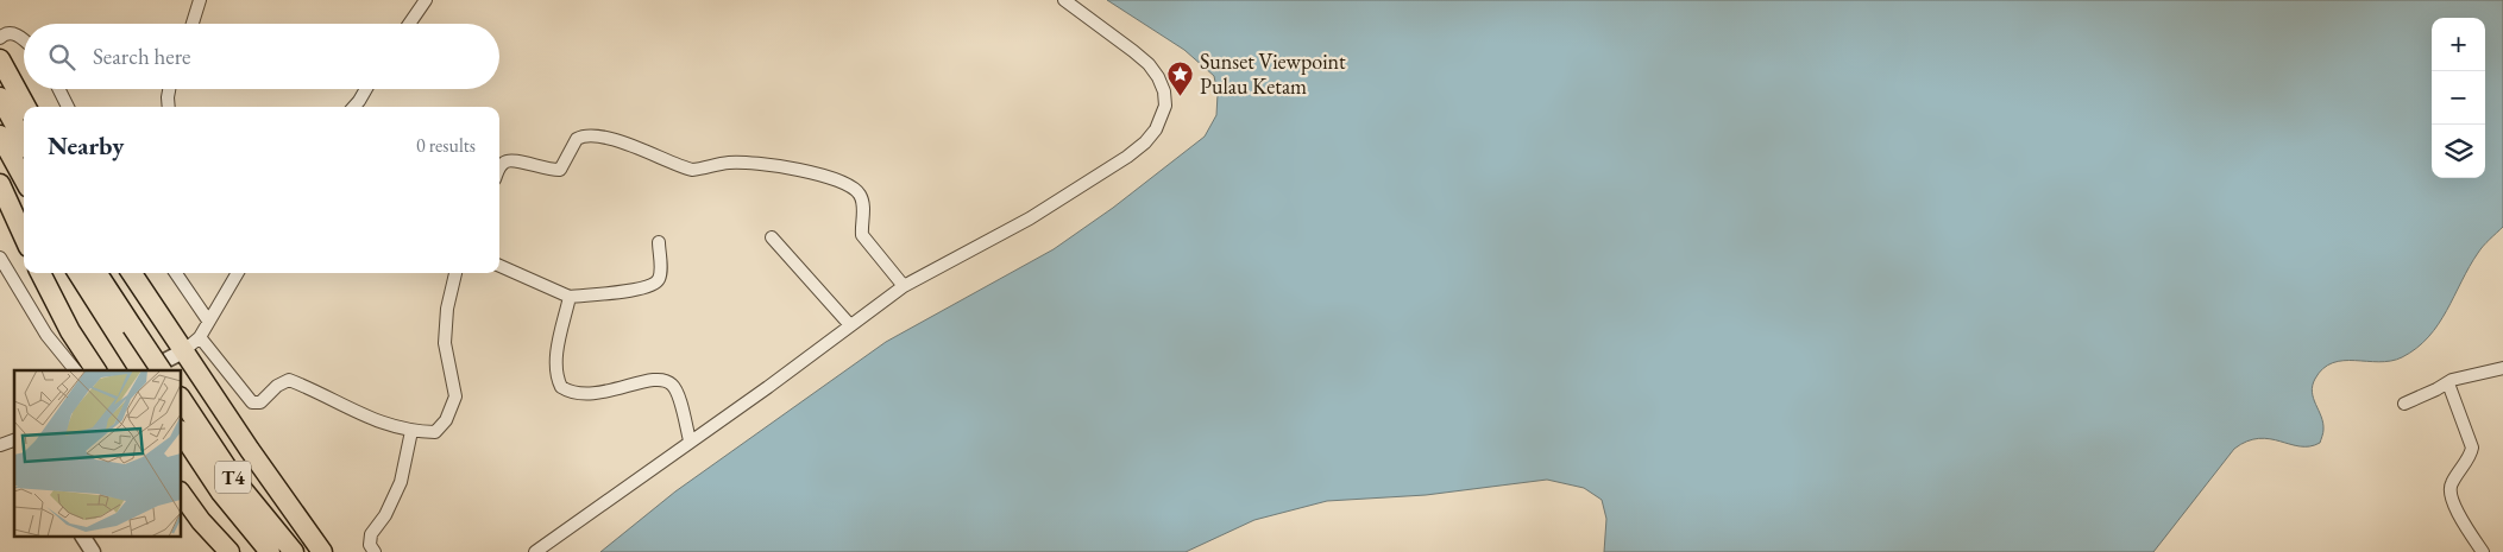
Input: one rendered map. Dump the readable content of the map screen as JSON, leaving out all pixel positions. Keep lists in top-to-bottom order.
{
  "streets": {
    "highway": ["T4"]
  },
  "places": {
    "place": ["Sunset Viewpoint Pulau Ketam"]
  },
  "page": {
    "map_buttons": ["+", "−"],
    "search": "Search here",
    "heading": ["Nearby", "0 results"]
  }
}
